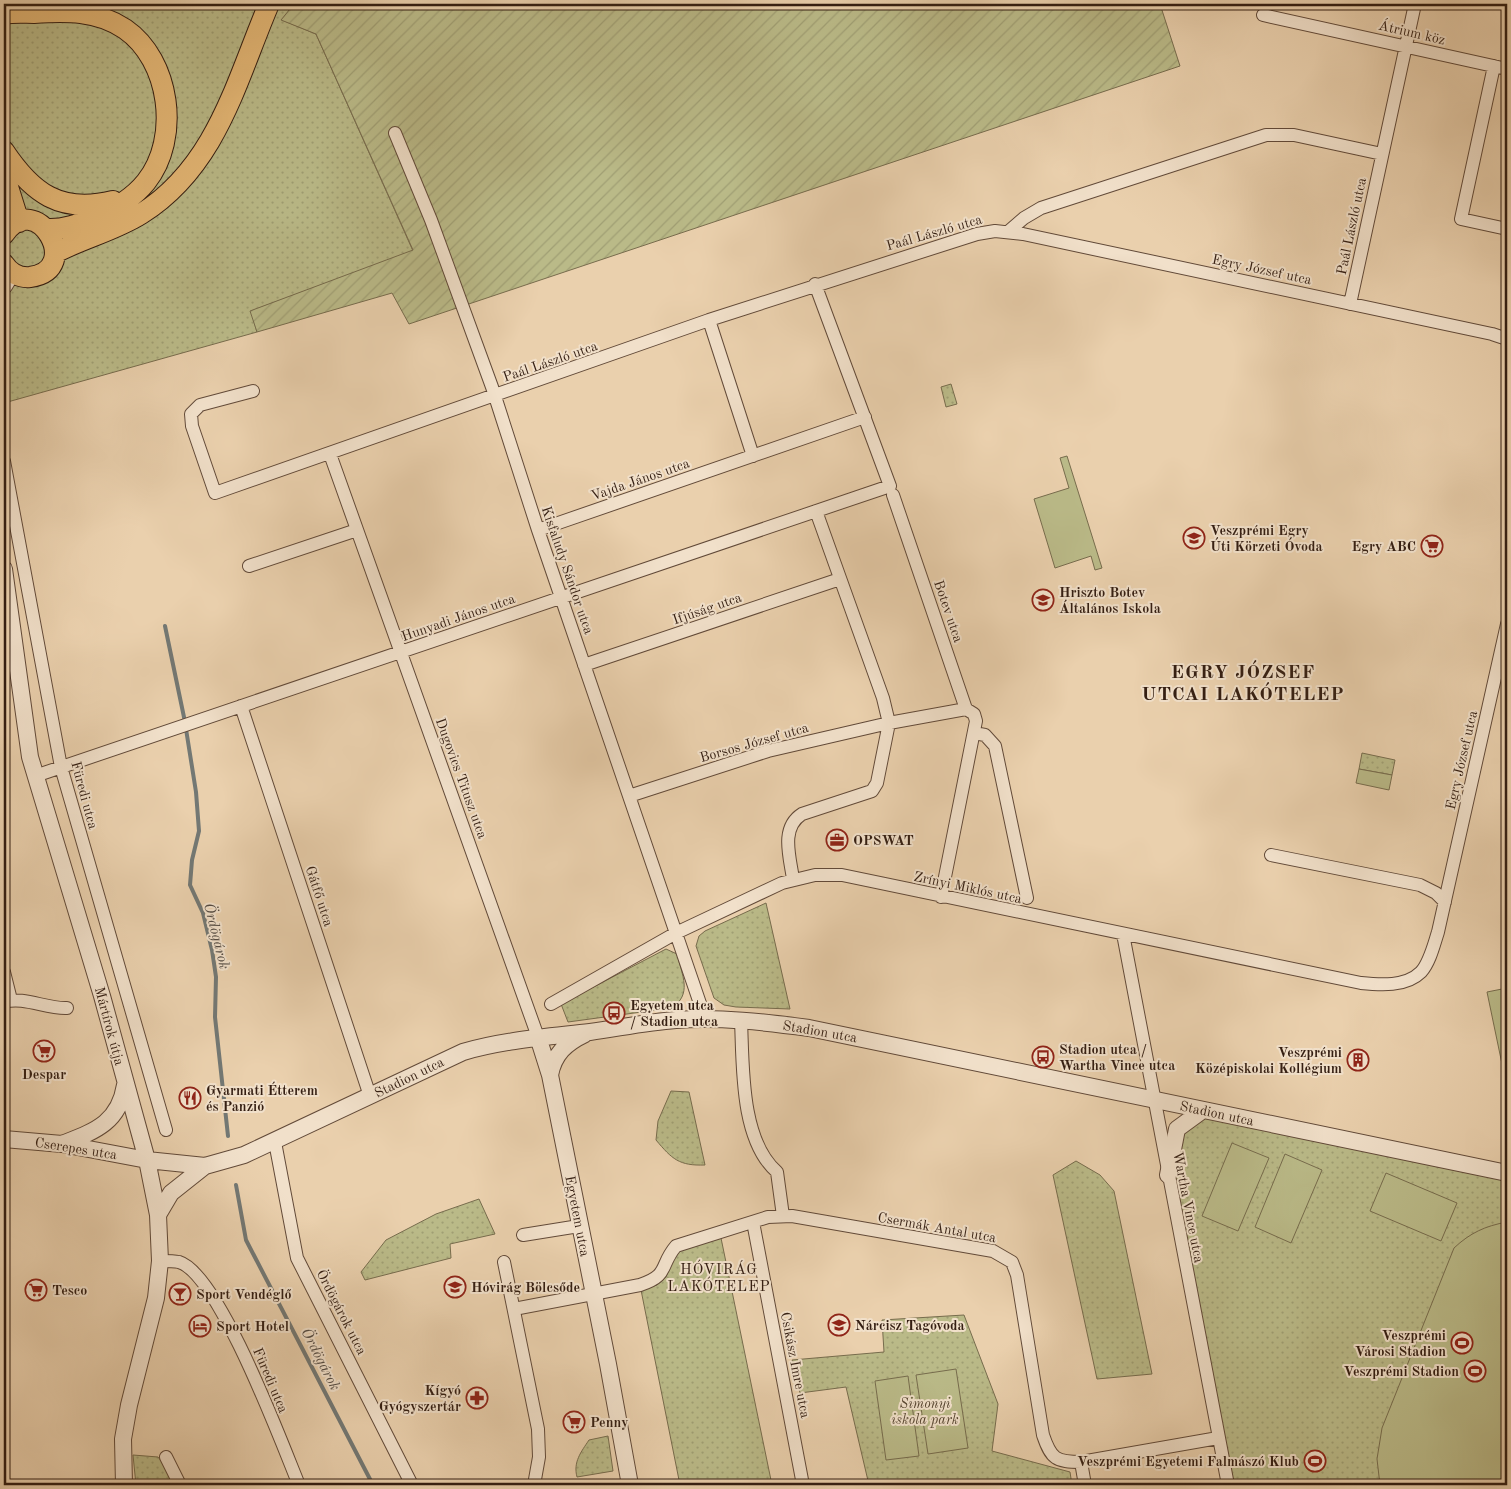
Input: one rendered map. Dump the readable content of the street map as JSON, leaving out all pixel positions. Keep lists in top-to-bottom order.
{
  "streets": {
    "street": [
      "Átrium köz",
      "Paál László utca",
      "Egry József utca",
      "Vajda János utca",
      "Kisfaludy Sándor utca",
      "Ifjúság utca",
      "Botev utca",
      "Hunyadi János utca",
      "Borsos József utca",
      "Dugovics Titusz utca",
      "Füredi utca",
      "Zrínyi Miklós utca",
      "Gátfő utca",
      "Mártírok útja",
      "Stadion utca",
      "Cserepes utca",
      "Wartha Vince utca",
      "Egyetem utca",
      "Csermák Antal utca",
      "Ördögárok utca",
      "Csikász Imre utca"
    ]
  },
  "crossings": [
    ["Átrium köz", "Paál László utca"],
    ["Paál László utca", "Egry József utca"],
    ["Paál László utca", "Kisfaludy Sándor utca"],
    ["Paál László utca", "Botev utca"],
    ["Egry József utca", "Zrínyi Miklós utca"],
    ["Vajda János utca", "Kisfaludy Sándor utca"],
    ["Vajda János utca", "Botev utca"],
    ["Kisfaludy Sándor utca", "Ifjúság utca"],
    ["Kisfaludy Sándor utca", "Hunyadi János utca"],
    ["Kisfaludy Sándor utca", "Borsos József utca"],
    ["Kisfaludy Sándor utca", "Zrínyi Miklós utca"],
    ["Kisfaludy Sándor utca", "Stadion utca"],
    ["Botev utca", "Hunyadi János utca"],
    ["Botev utca", "Borsos József utca"],
    ["Botev utca", "Zrínyi Miklós utca"],
    ["Hunyadi János utca", "Dugovics Titusz utca"],
    ["Hunyadi János utca", "Füredi utca"],
    ["Hunyadi János utca", "Gátfő utca"],
    ["Hunyadi János utca", "Mártírok útja"],
    ["Dugovics Titusz utca", "Stadion utca"],
    ["Dugovics Titusz utca", "Egyetem utca"],
    ["Füredi utca", "Mártírok útja"],
    ["Zrínyi Miklós utca", "Wartha Vince utca"],
    ["Gátfő utca", "Stadion utca"],
    ["Mártírok útja", "Stadion utca"],
    ["Mártírok útja", "Cserepes utca"],
    ["Stadion utca", "Cserepes utca"],
    ["Stadion utca", "Wartha Vince utca"],
    ["Stadion utca", "Egyetem utca"],
    ["Stadion utca", "Ördögárok utca"],
    ["Wartha Vince utca", "Csermák Antal utca"],
    ["Egyetem utca", "Csermák Antal utca"],
    ["Csermák Antal utca", "Csikász Imre utca"]
  ],
  "districts": ["EGRY JÓZSEF UTCAI LAKÓTELEP", "HÓVIRÁG LAKÓTELEP"],
  "water": ["Ördögárok"],
  "parks": ["Simonyi iskola park"],
  "places": {
    "school or university": [
      "Veszprémi Egry Úti Körzeti Óvoda",
      "Hriszto Botev Általános Iskola",
      "Hóvirág Bölcsőde",
      "Nárcisz Tagóvoda"
    ],
    "supermarket": [
      "Egry ABC",
      "Despar",
      "Tesco",
      "Penny"
    ],
    "office": ["OPSWAT"],
    "bus stop": ["Egyetem utca / Stadion utca", "Stadion utca / Wartha Vince utca"],
    "building": ["Veszprémi Középiskolai Kollégium"],
    "restaurant": ["Gyarmati Étterem és Panzió"],
    "bar": ["Sport Vendéglő"],
    "hotel": ["Sport Hotel"],
    "sports": ["Veszprémi Városi Stadion", "Veszprémi Stadion", "Veszprémi Egyetemi Falmászó Klub"],
    "pharmacy": ["Kígyó Gyógyszertár"]
  }
}
